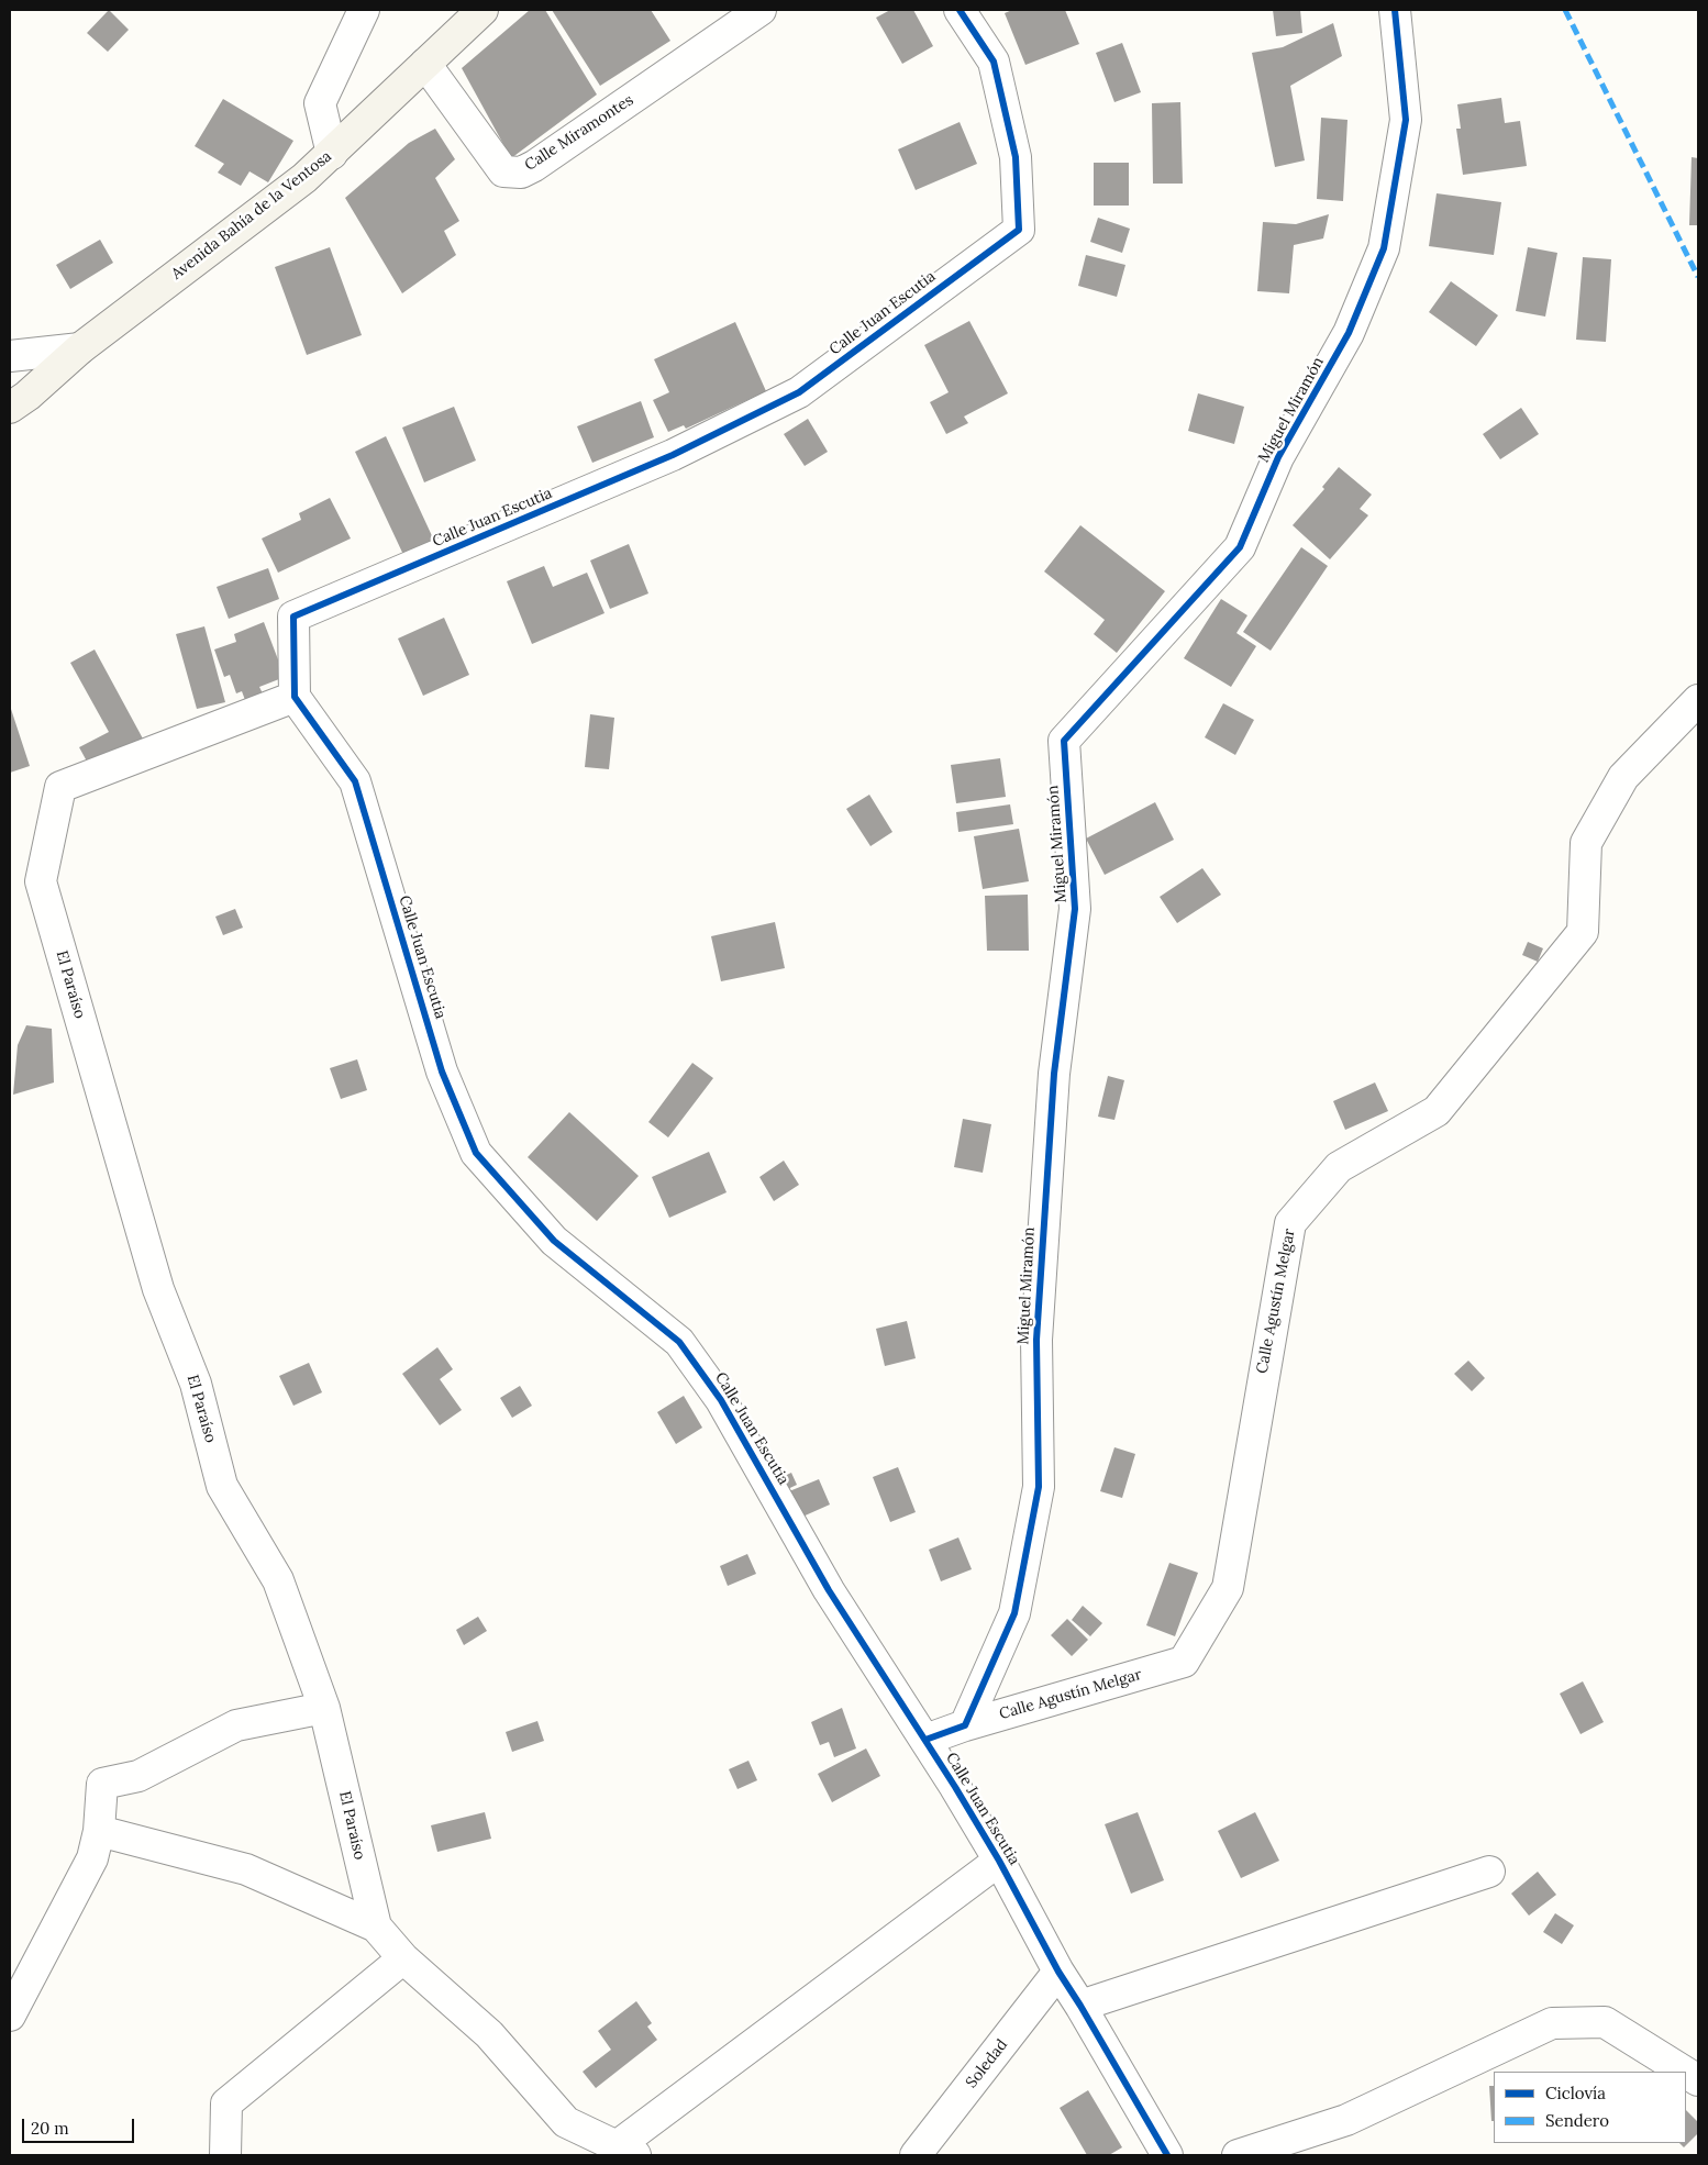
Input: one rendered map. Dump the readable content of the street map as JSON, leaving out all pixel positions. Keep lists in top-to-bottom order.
{
  "streets": {
    "main road": ["Avenida Bahía de la Ventosa"],
    "street": [
      "Calle Miramontes",
      "Calle Juan Escutia",
      "Miguel Miramón",
      "El Paraíso",
      "Calle Agustín Melgar",
      "Soledad"
    ]
  },
  "crossings": [
    ["Calle Miramontes", "Avenida Bahía de la Ventosa"],
    ["Calle Juan Escutia", "El Paraíso"],
    ["Calle Juan Escutia", "Soledad"],
    ["Miguel Miramón", "Calle Agustín Melgar"]
  ],
  "legend": ["Ciclovía", "Sendero"],
  "scale_bar": "20 m"
}
